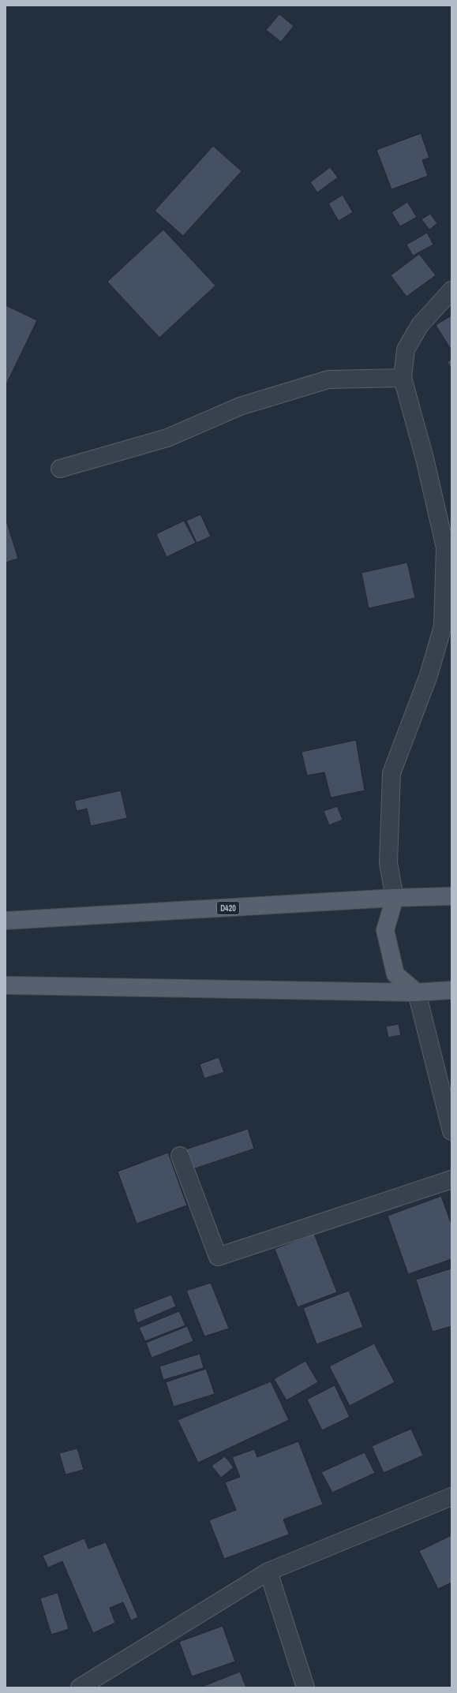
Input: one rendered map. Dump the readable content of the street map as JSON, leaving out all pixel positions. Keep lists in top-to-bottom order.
{
  "streets": {
    "main road": ["D420"]
  }
}
